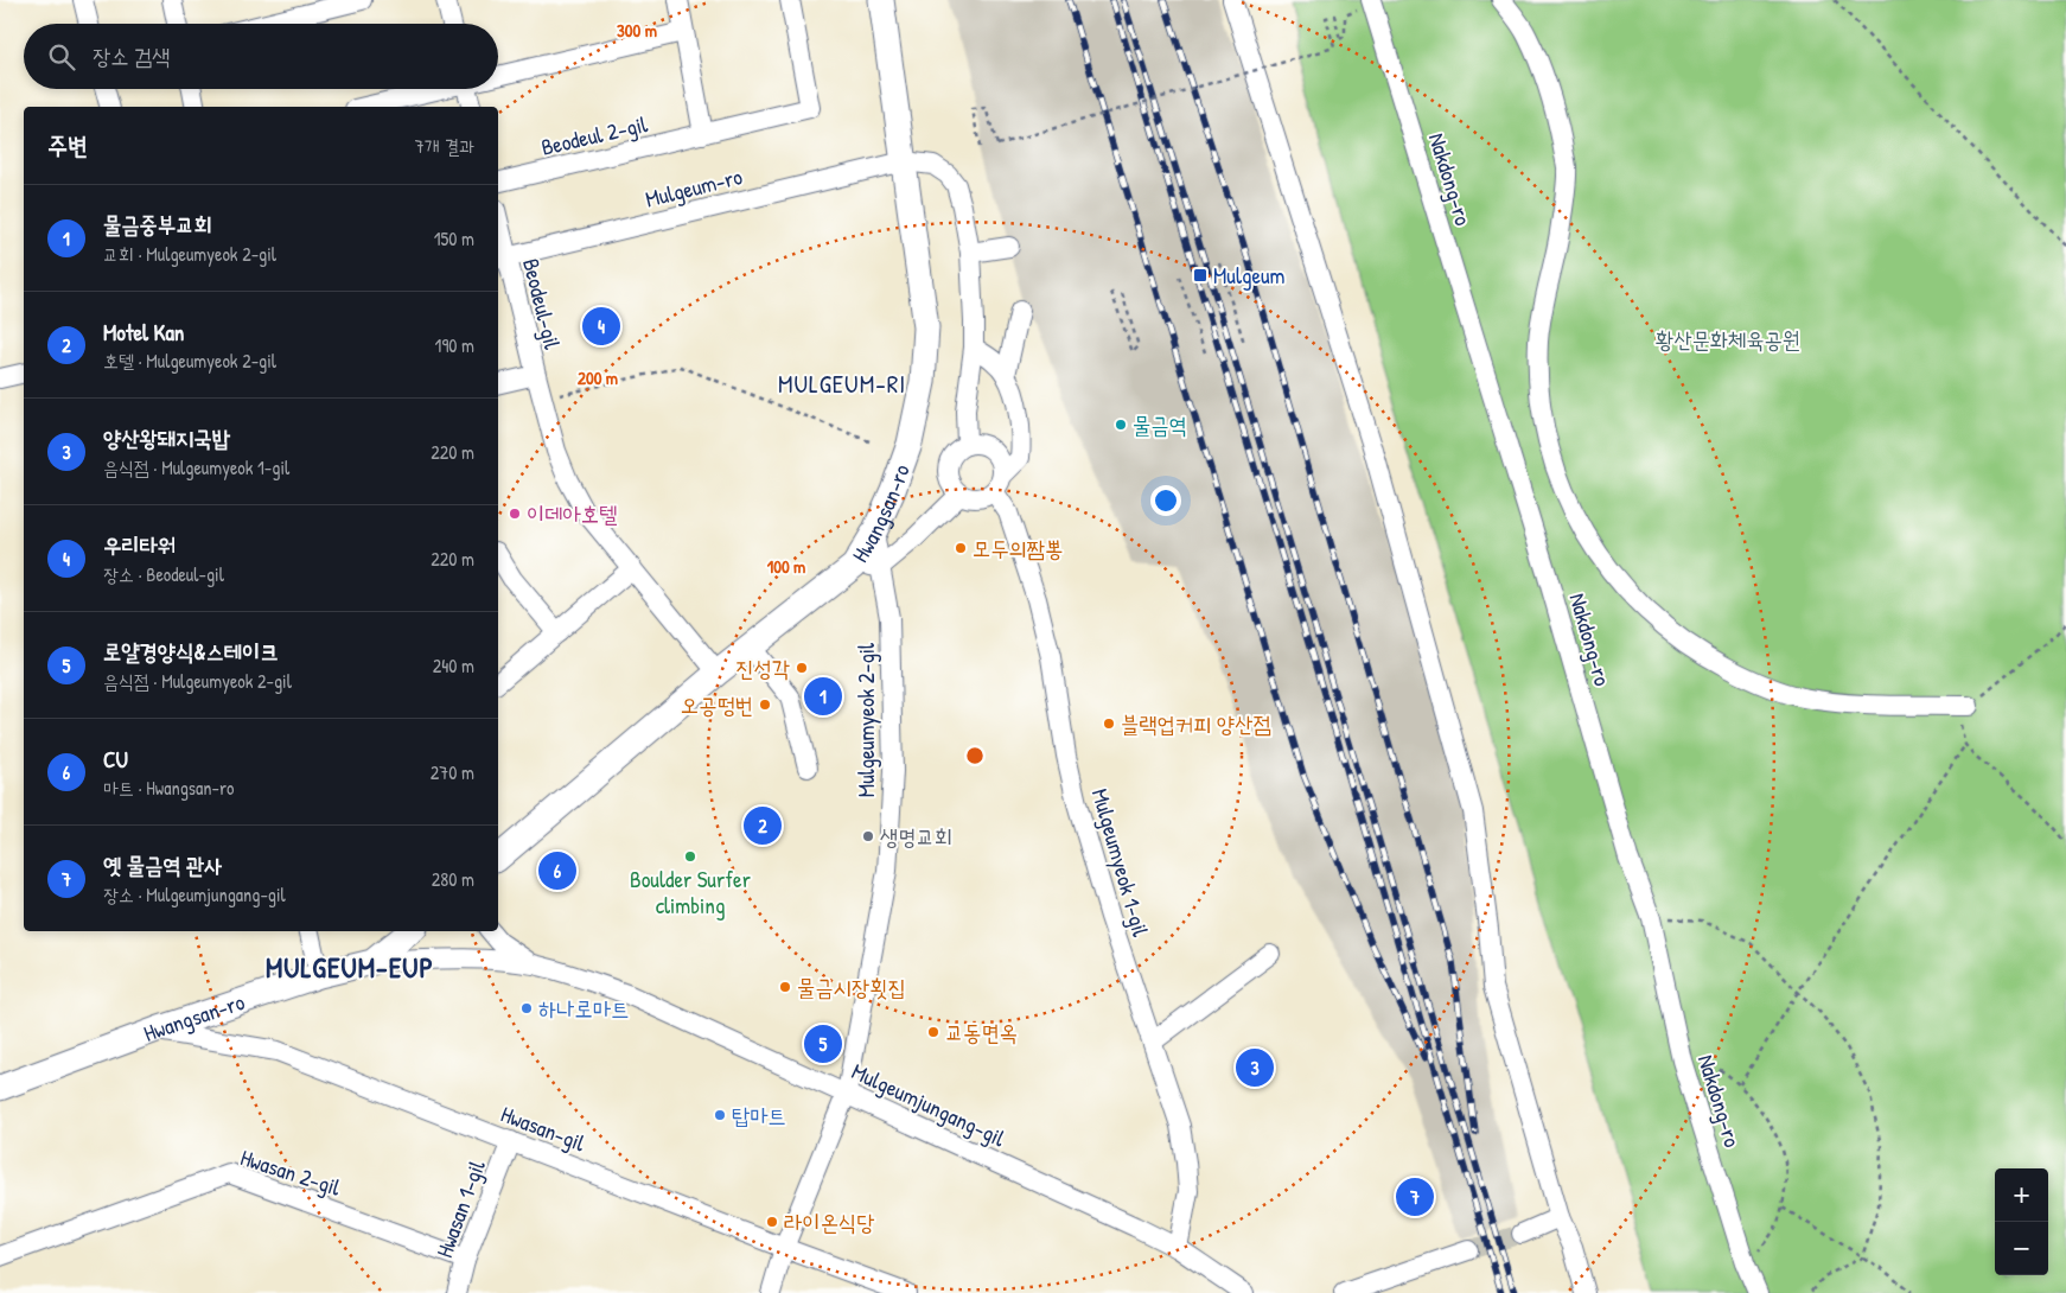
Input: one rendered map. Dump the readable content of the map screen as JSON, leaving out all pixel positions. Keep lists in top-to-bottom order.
{
  "streets": {
    "main road": ["Hwangsan-ro"],
    "street": [
      "Beodeul 2-gil",
      "Nakdong-ro",
      "Mulgeum-ro",
      "Beodeul-gil",
      "Mulgeumyeok 2-gil",
      "Mulgeumyeok 1-gil",
      "Mulgeumjungang-gil",
      "Hwasan-gil",
      "Hwasan 2-gil",
      "Hwasan 1-gil"
    ]
  },
  "crossings": [
    ["Mulgeum-ro", "Beodeul-gil"],
    ["Mulgeum-ro", "Hwangsan-ro"],
    ["Beodeul-gil", "Hwangsan-ro"],
    ["Hwangsan-ro", "Mulgeumyeok 2-gil"],
    ["Hwangsan-ro", "Mulgeumjungang-gil"],
    ["Hwangsan-ro", "Hwasan-gil"],
    ["Mulgeumyeok 2-gil", "Mulgeumjungang-gil"],
    ["Mulgeumyeok 2-gil", "Hwasan-gil"],
    ["Mulgeumyeok 1-gil", "Mulgeumjungang-gil"],
    ["Hwasan-gil", "Hwasan 1-gil"],
    ["Hwasan 2-gil", "Hwasan 1-gil"]
  ],
  "districts": ["MULGEUM-RI", "MULGEUM-EUP"],
  "parks": ["황산문화체육공원"],
  "places": {
    "transit": ["Mulgeum"],
    "other": [
      "물금역",
      "이데아호텔",
      "모두의짬뽕",
      "진성각",
      "오공떵번",
      "블랙업커피 양산점",
      "생명교회",
      "Boulder Surfer climbing",
      "물금시장횟집",
      "하나로마트",
      "교동면옥",
      "탑마트",
      "라이온식당"
    ]
  },
  "page": {
    "search": "장소 검색",
    "heading": ["주변", "7개 결과"],
    "list": [
      {
        "mark": "1",
        "name": "물금중부교회",
        "note": "교회 · Mulgeumyeok 2-gil",
        "value": "150 m"
      },
      {
        "mark": "2",
        "name": "Motel Kan",
        "note": "호텔 · Mulgeumyeok 2-gil",
        "value": "190 m"
      },
      {
        "mark": "3",
        "name": "양산왕돼지국밥",
        "note": "음식점 · Mulgeumyeok 1-gil",
        "value": "220 m"
      },
      {
        "mark": "4",
        "name": "우리타워",
        "note": "장소 · Beodeul-gil",
        "value": "220 m"
      },
      {
        "mark": "5",
        "name": "로얄경양식&스테이크",
        "note": "음식점 · Mulgeumyeok 2-gil",
        "value": "240 m"
      },
      {
        "mark": "6",
        "name": "CU",
        "note": "마트 · Hwangsan-ro",
        "value": "270 m"
      },
      {
        "mark": "7",
        "name": "옛 물금역 관사",
        "note": "장소 · Mulgeumjungang-gil",
        "value": "280 m"
      }
    ],
    "pins": [
      "4",
      "1",
      "2",
      "6",
      "5",
      "3",
      "7"
    ],
    "map_buttons": ["+", "−"]
  },
  "rings": ["300 m", "200 m", "100 m"]
}
